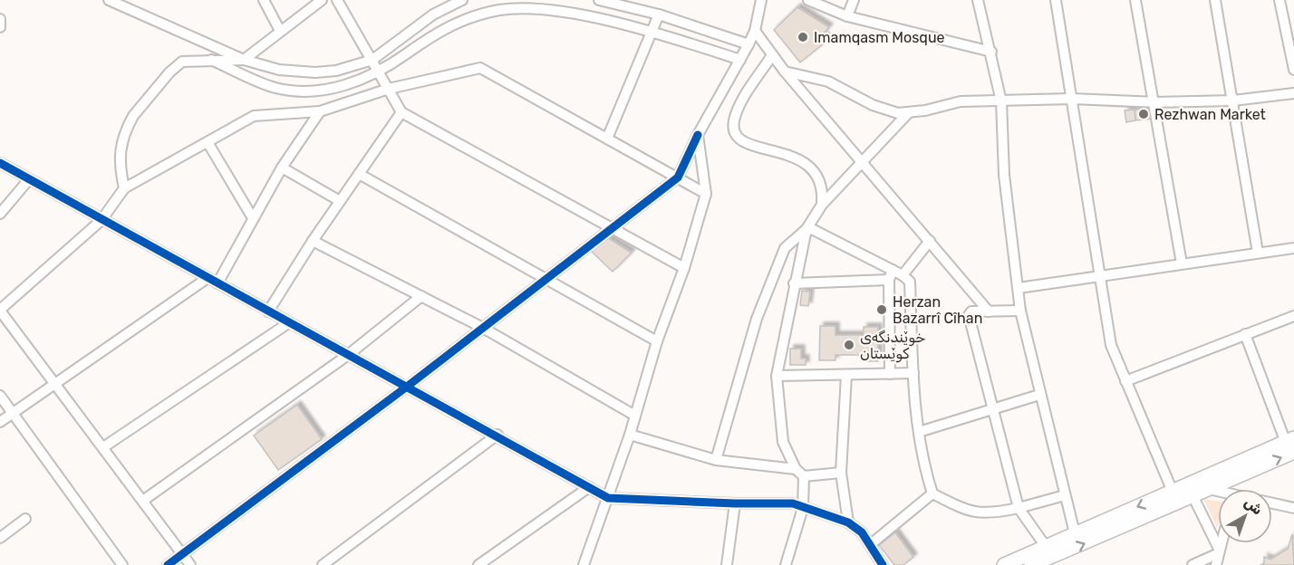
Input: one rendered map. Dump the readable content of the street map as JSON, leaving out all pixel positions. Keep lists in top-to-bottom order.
{
  "places": [
    "Imamqasm Mosque",
    "Rezhwan Market",
    "Herzan Bazarrî Cîhan",
    "خوێندنگەی کوێستان"
  ],
  "north": "top right"
}
